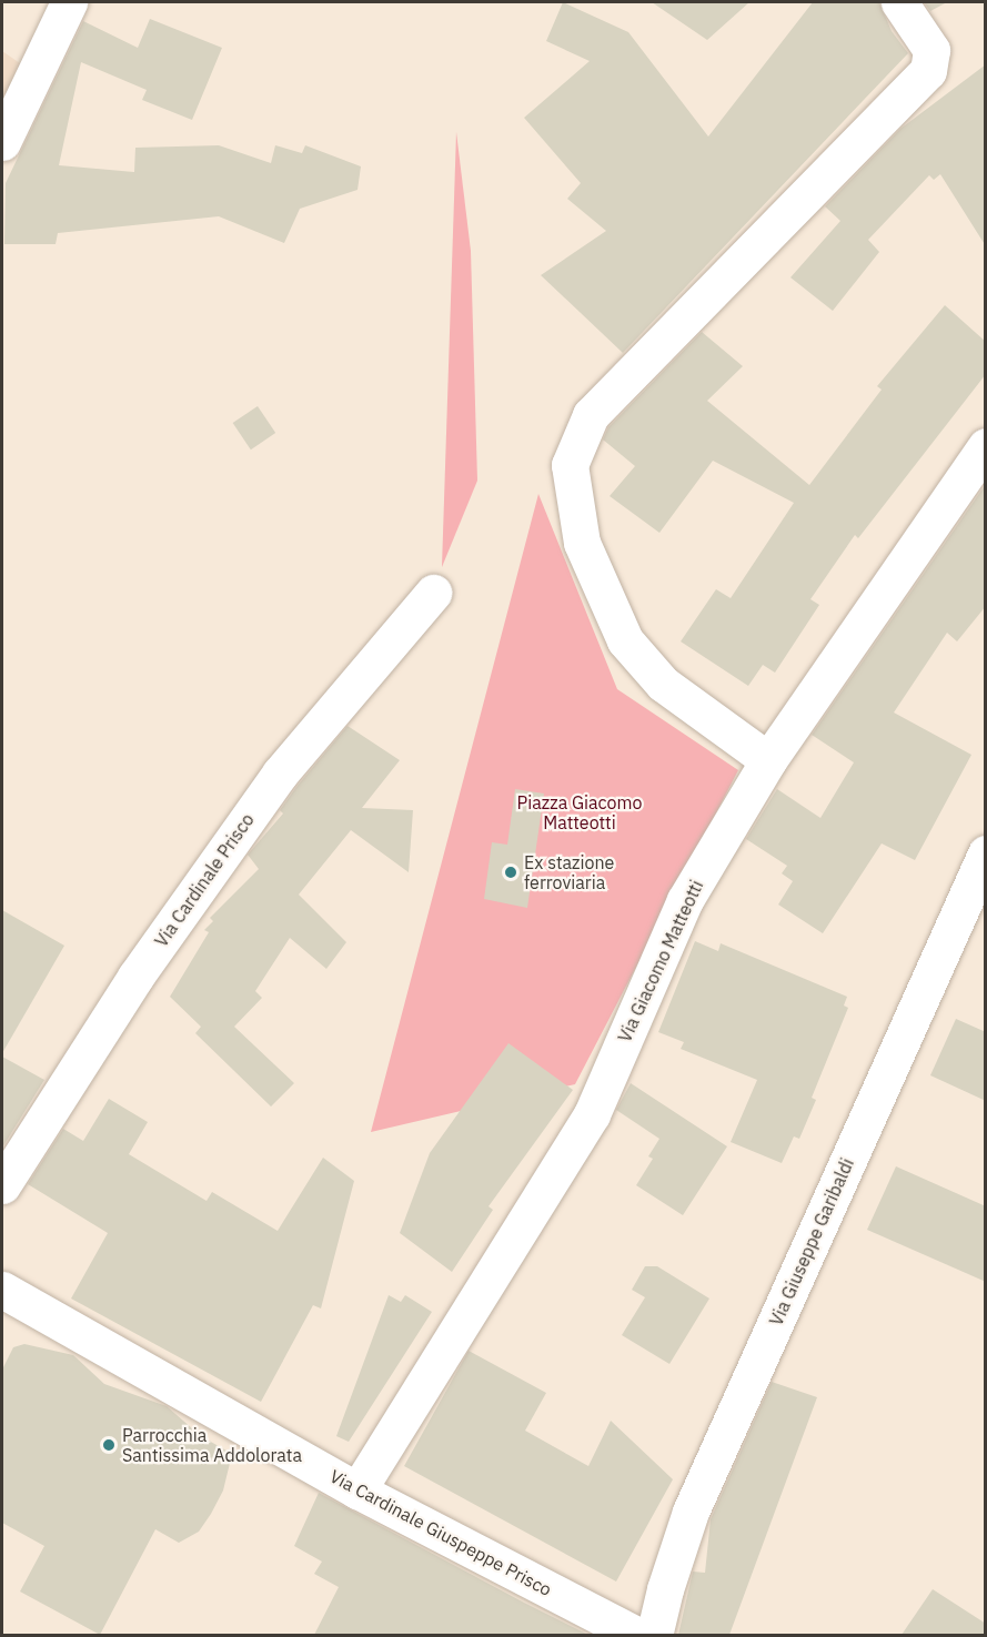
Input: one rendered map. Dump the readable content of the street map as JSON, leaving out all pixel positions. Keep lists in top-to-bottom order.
{
  "streets": {
    "street": [
      "Via Cardinale Prisco",
      "Via Giacomo Matteotti",
      "Via Giuseppe Garibaldi",
      "Via Cardinale Giuspeppe Prisco"
    ]
  },
  "crossings": [
    ["Via Giacomo Matteotti", "Via Cardinale Giuspeppe Prisco"]
  ],
  "parks": ["Piazza Giacomo Matteotti"],
  "places": ["Ex stazione ferroviaria", "Parrocchia Santissima Addolorata"]
}
